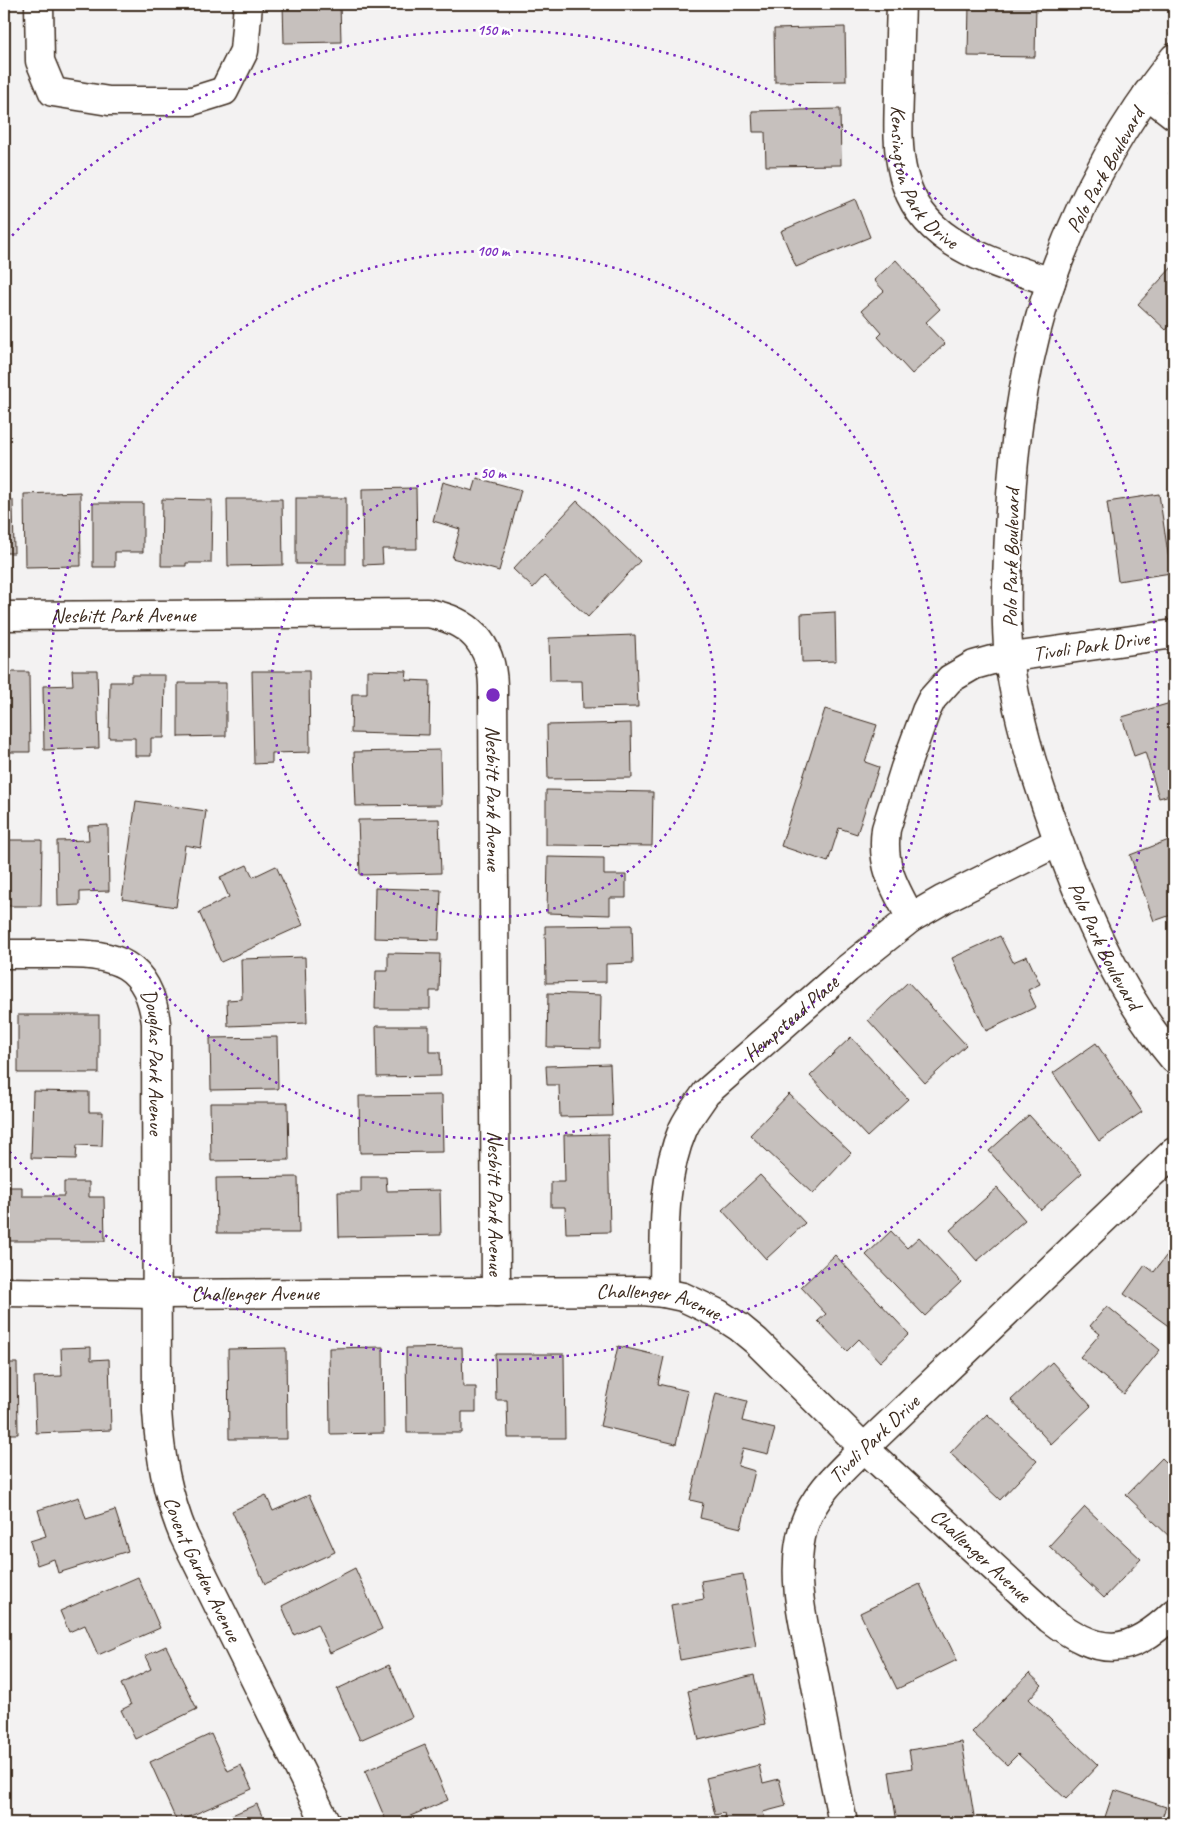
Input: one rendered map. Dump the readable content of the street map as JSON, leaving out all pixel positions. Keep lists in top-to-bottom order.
{
  "streets": {
    "street": [
      "Polo Park Boulevard",
      "Kensington Park Drive",
      "Nesbitt Park Avenue",
      "Tivoli Park Drive",
      "Hempstead Place",
      "Douglas Park Avenue",
      "Challenger Avenue",
      "Covent Garden Avenue"
    ]
  },
  "crossings": [
    ["Polo Park Boulevard", "Kensington Park Drive"],
    ["Polo Park Boulevard", "Tivoli Park Drive"],
    ["Polo Park Boulevard", "Hempstead Place"],
    ["Nesbitt Park Avenue", "Challenger Avenue"],
    ["Tivoli Park Drive", "Hempstead Place"],
    ["Tivoli Park Drive", "Challenger Avenue"],
    ["Hempstead Place", "Challenger Avenue"],
    ["Douglas Park Avenue", "Challenger Avenue"],
    ["Douglas Park Avenue", "Covent Garden Avenue"],
    ["Challenger Avenue", "Covent Garden Avenue"]
  ],
  "rings": ["150 m", "100 m", "50 m"]
}
